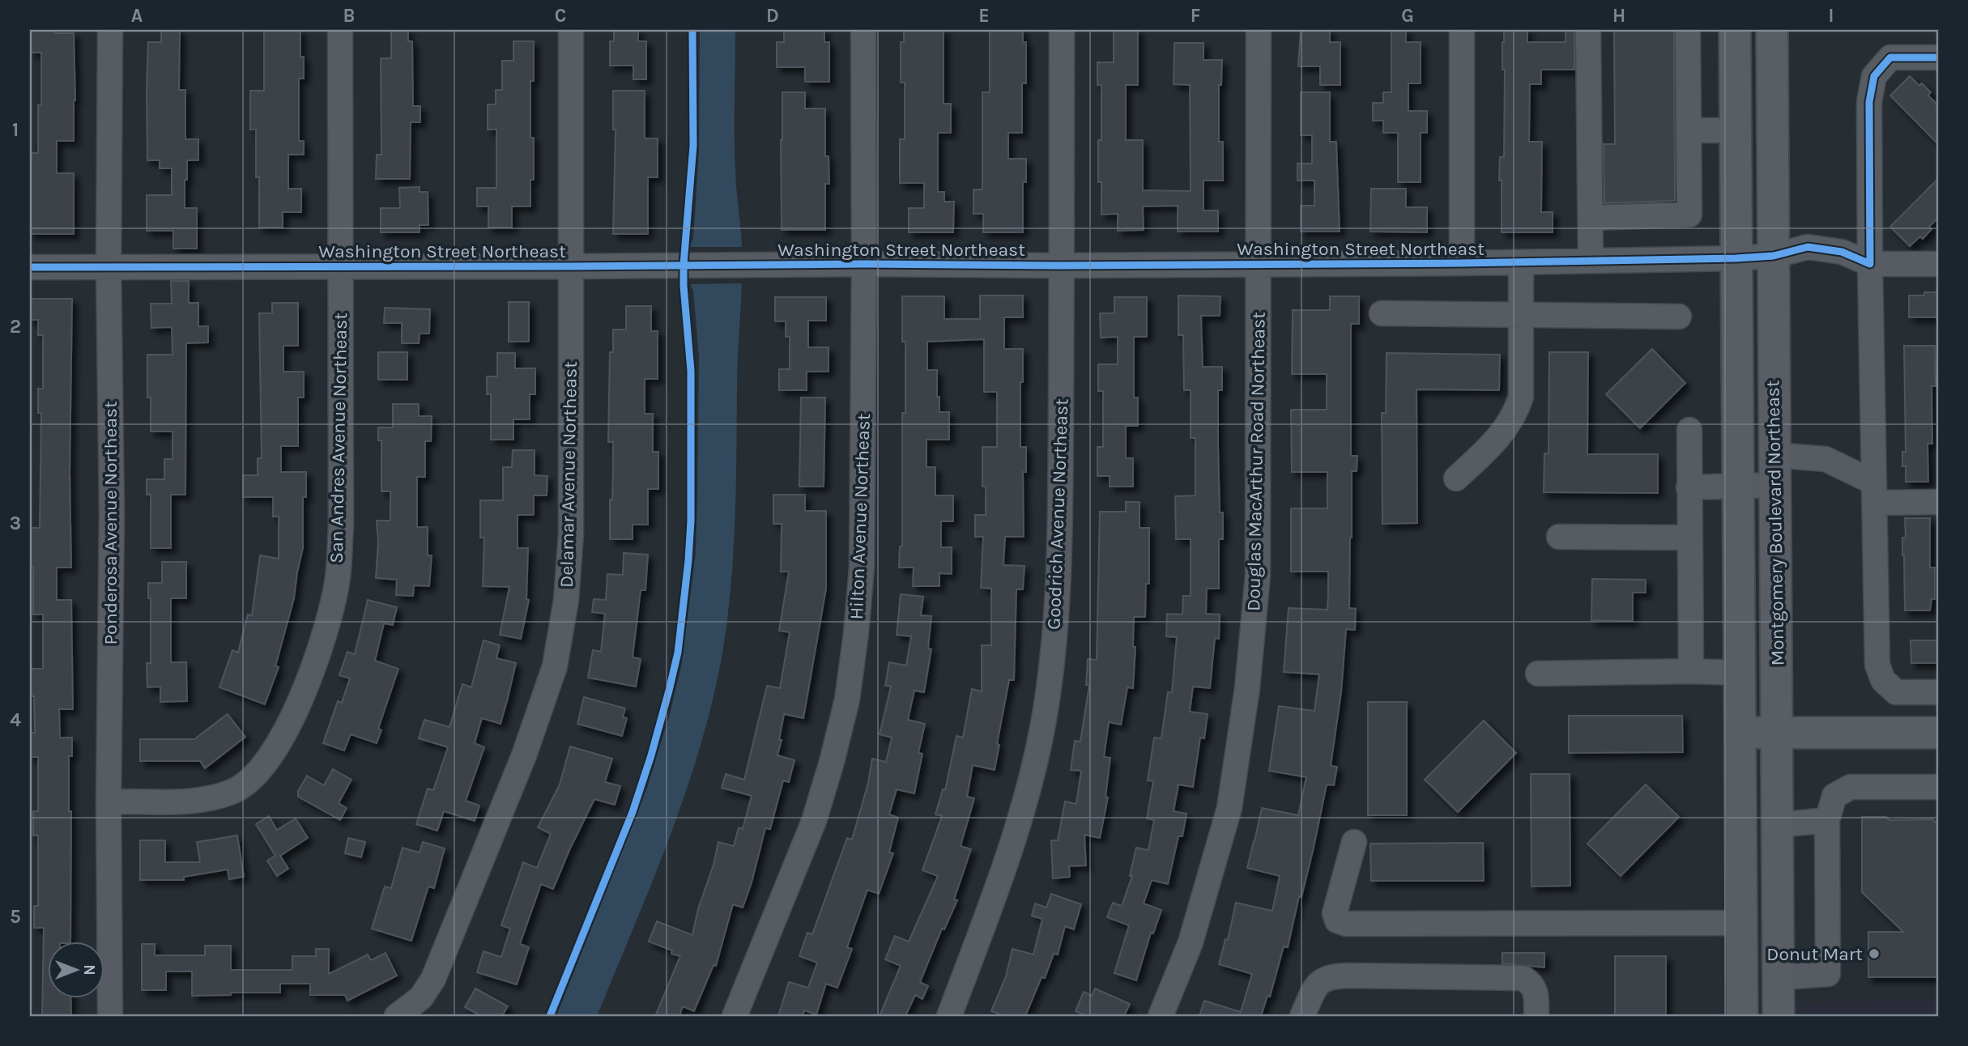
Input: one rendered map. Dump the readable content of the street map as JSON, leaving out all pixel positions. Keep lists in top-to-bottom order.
{
  "streets": {
    "main road": ["Montgomery Boulevard Northeast"],
    "street": [
      "Washington Street Northeast",
      "San Andres Avenue Northeast",
      "Douglas MacArthur Road Northeast",
      "Delamar Avenue Northeast",
      "Goodrich Avenue Northeast",
      "Hilton Avenue Northeast",
      "Ponderosa Avenue Northeast"
    ]
  },
  "crossings": [
    ["Washington Street Northeast", "San Andres Avenue Northeast"],
    ["Washington Street Northeast", "Douglas MacArthur Road Northeast"],
    ["Washington Street Northeast", "Delamar Avenue Northeast"],
    ["Washington Street Northeast", "Goodrich Avenue Northeast"],
    ["Washington Street Northeast", "Hilton Avenue Northeast"],
    ["Washington Street Northeast", "Ponderosa Avenue Northeast"],
    ["Washington Street Northeast", "Montgomery Boulevard Northeast"],
    ["San Andres Avenue Northeast", "Ponderosa Avenue Northeast"]
  ],
  "places": ["Donut Mart"],
  "north": "right",
  "grid": {
    "columns": [
      "A",
      "B",
      "C",
      "D",
      "E",
      "F",
      "G",
      "H",
      "I"
    ],
    "rows": [
      "1",
      "2",
      "3",
      "4",
      "5"
    ]
  }
}
